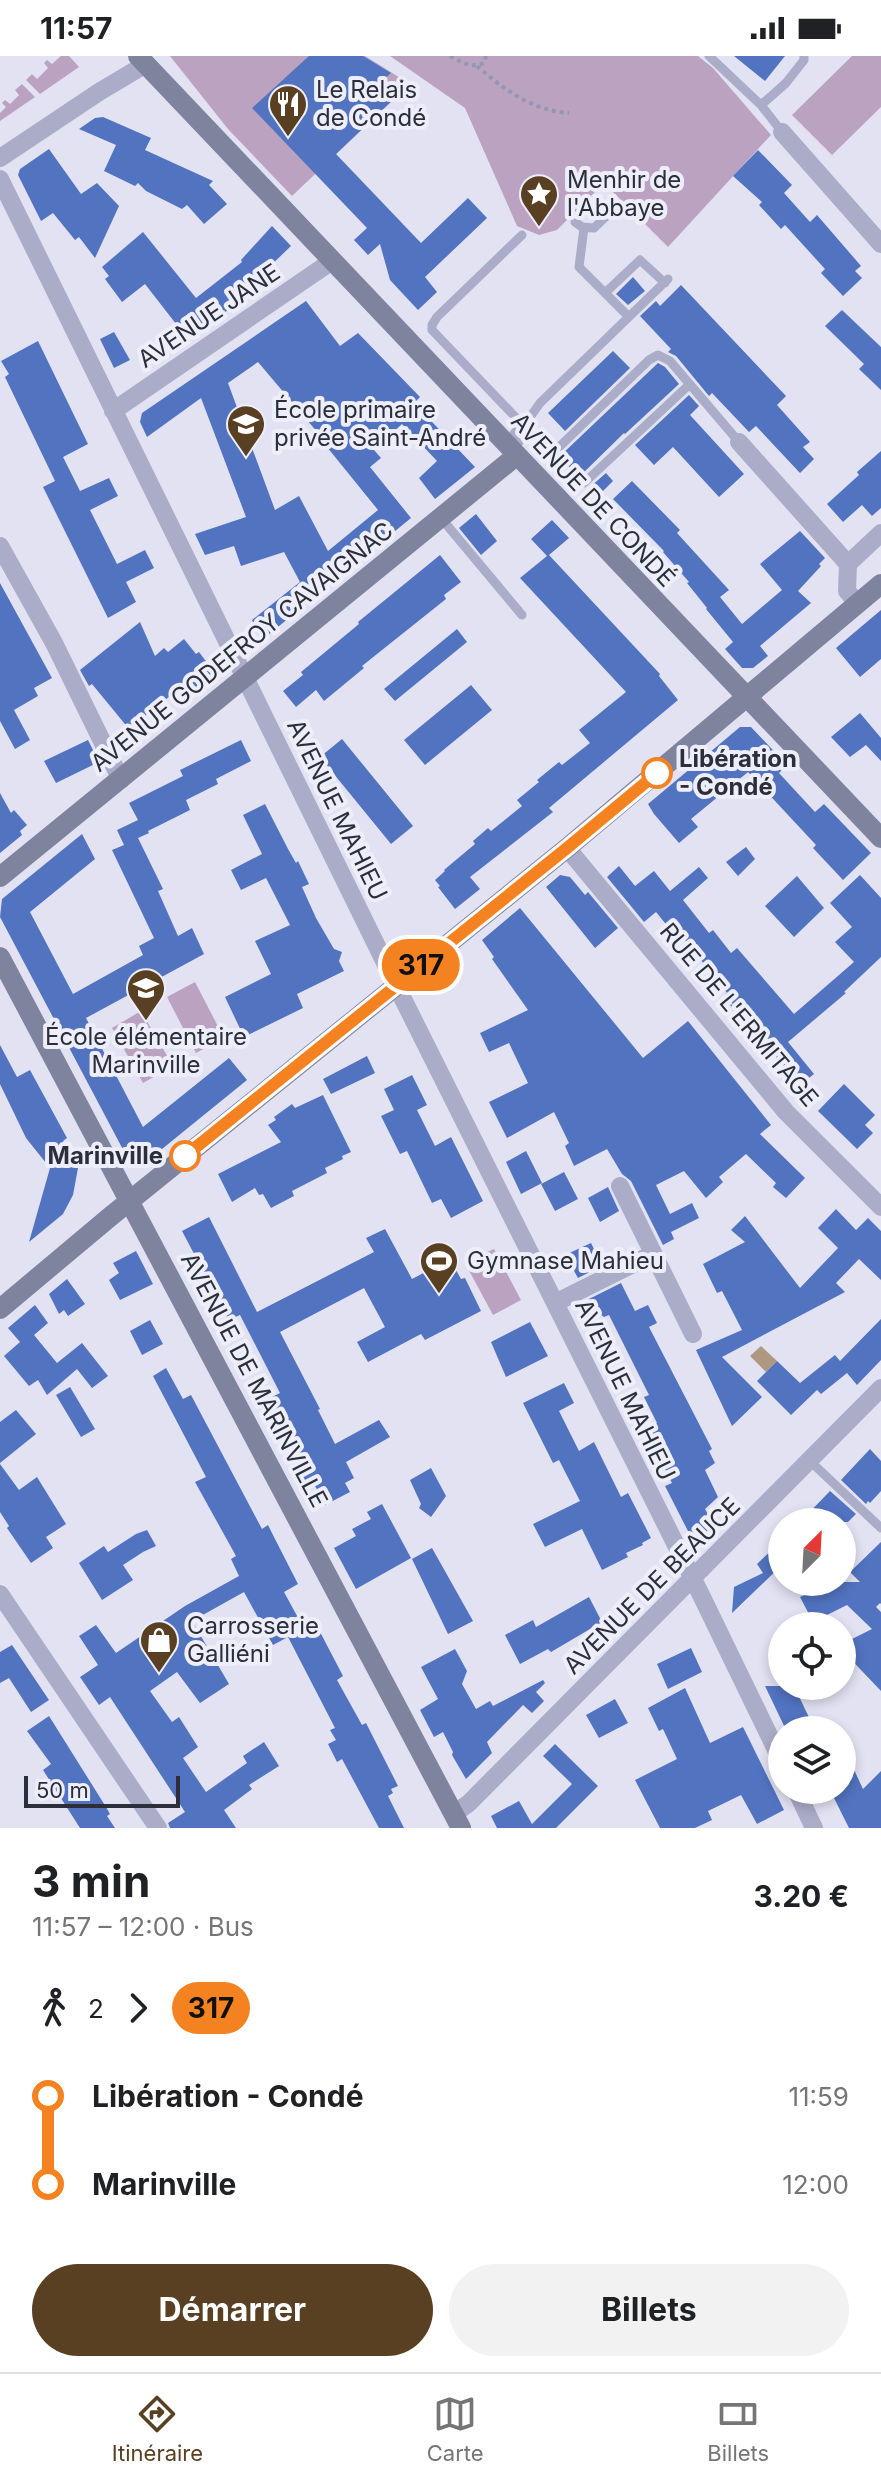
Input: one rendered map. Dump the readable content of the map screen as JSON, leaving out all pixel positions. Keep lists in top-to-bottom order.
{
  "streets": {
    "main road": ["AVENUE DE CONDÉ", "AVENUE GODEFROY CAVAIGNAC", "AVENUE DE MARINVILLE"],
    "street": [
      "AVENUE JANE",
      "AVENUE MAHIEU",
      "RUE DE L'ERMITAGE",
      "AVENUE DE BEAUCE"
    ]
  },
  "crossings": [
    ["AVENUE JANE", "AVENUE DE CONDÉ"],
    ["AVENUE JANE", "AVENUE MAHIEU"],
    ["AVENUE DE CONDÉ", "AVENUE GODEFROY CAVAIGNAC"],
    ["AVENUE GODEFROY CAVAIGNAC", "AVENUE MAHIEU"],
    ["AVENUE MAHIEU", "AVENUE DE BEAUCE"],
    ["AVENUE DE MARINVILLE", "AVENUE DE BEAUCE"]
  ],
  "places": {
    "restaurant": ["Le Relais de Condé"],
    "place": ["Menhir de l'Abbaye"],
    "school or university": ["École primaire privée Saint-André", "École élémentaire Marinville"],
    "other": ["Libération - Condé", "Marinville"],
    "sports": ["Gymnase Mahieu"],
    "shop": ["Carrosserie Galliéni"]
  },
  "lines": ["bus line 317"],
  "scale_bar": "50 m",
  "north": "top right",
  "page": {
    "status": "11:57",
    "on_map": "317",
    "scale": "50 m",
    "heading": ["3 min", "11:57 – 12:00 · Bus", "3.20 €"],
    "legs": ["2", "317"],
    "list": [
      {
        "name": "Libération - Condé",
        "value": "11:59"
      },
      {
        "name": "Marinville",
        "value": "12:00"
      }
    ],
    "buttons": ["Démarrer", "Billets"],
    "tabs": ["Itinéraire", "Carte", "Billets"]
  }
}
